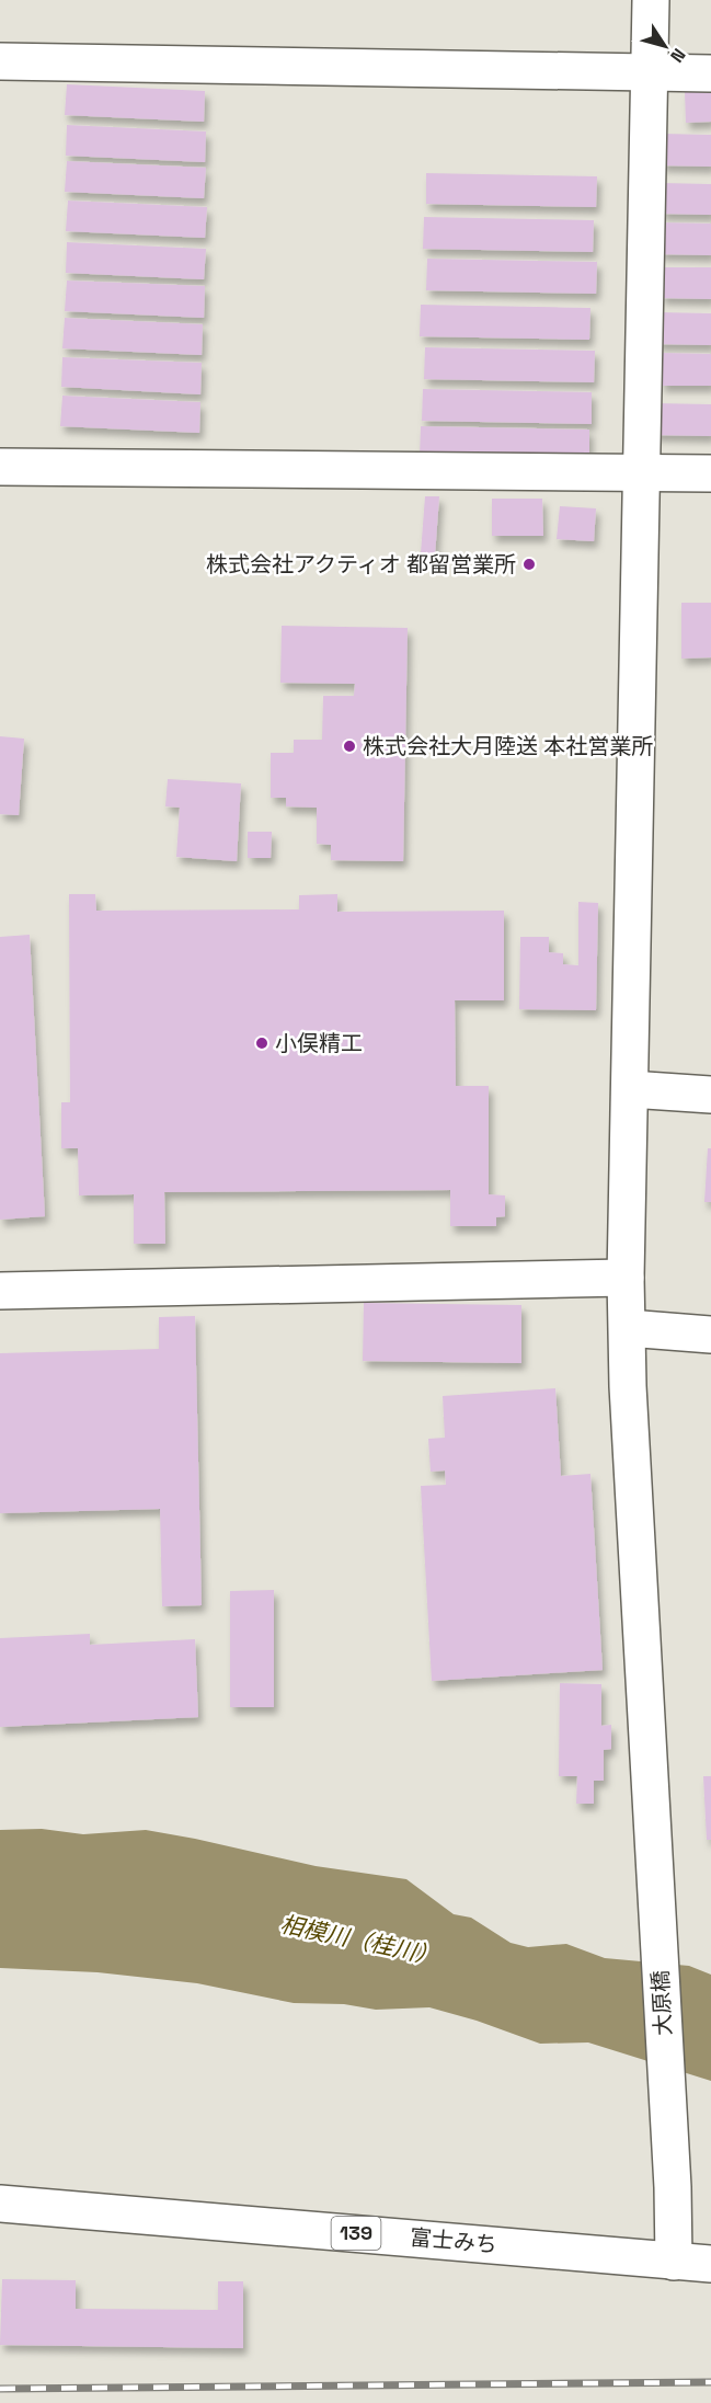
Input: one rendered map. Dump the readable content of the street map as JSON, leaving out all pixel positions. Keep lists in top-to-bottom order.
{
  "streets": {
    "main road": ["大原橋", "139", "富士みち"]
  },
  "crossings": [
    ["大原橋", "富士みち"]
  ],
  "water": ["相模川（桂川）"],
  "places": ["株式会社アクティオ 都留営業所", "株式会社大月陸送 本社営業所", "小俣精工"],
  "north": "bottom right"
}
